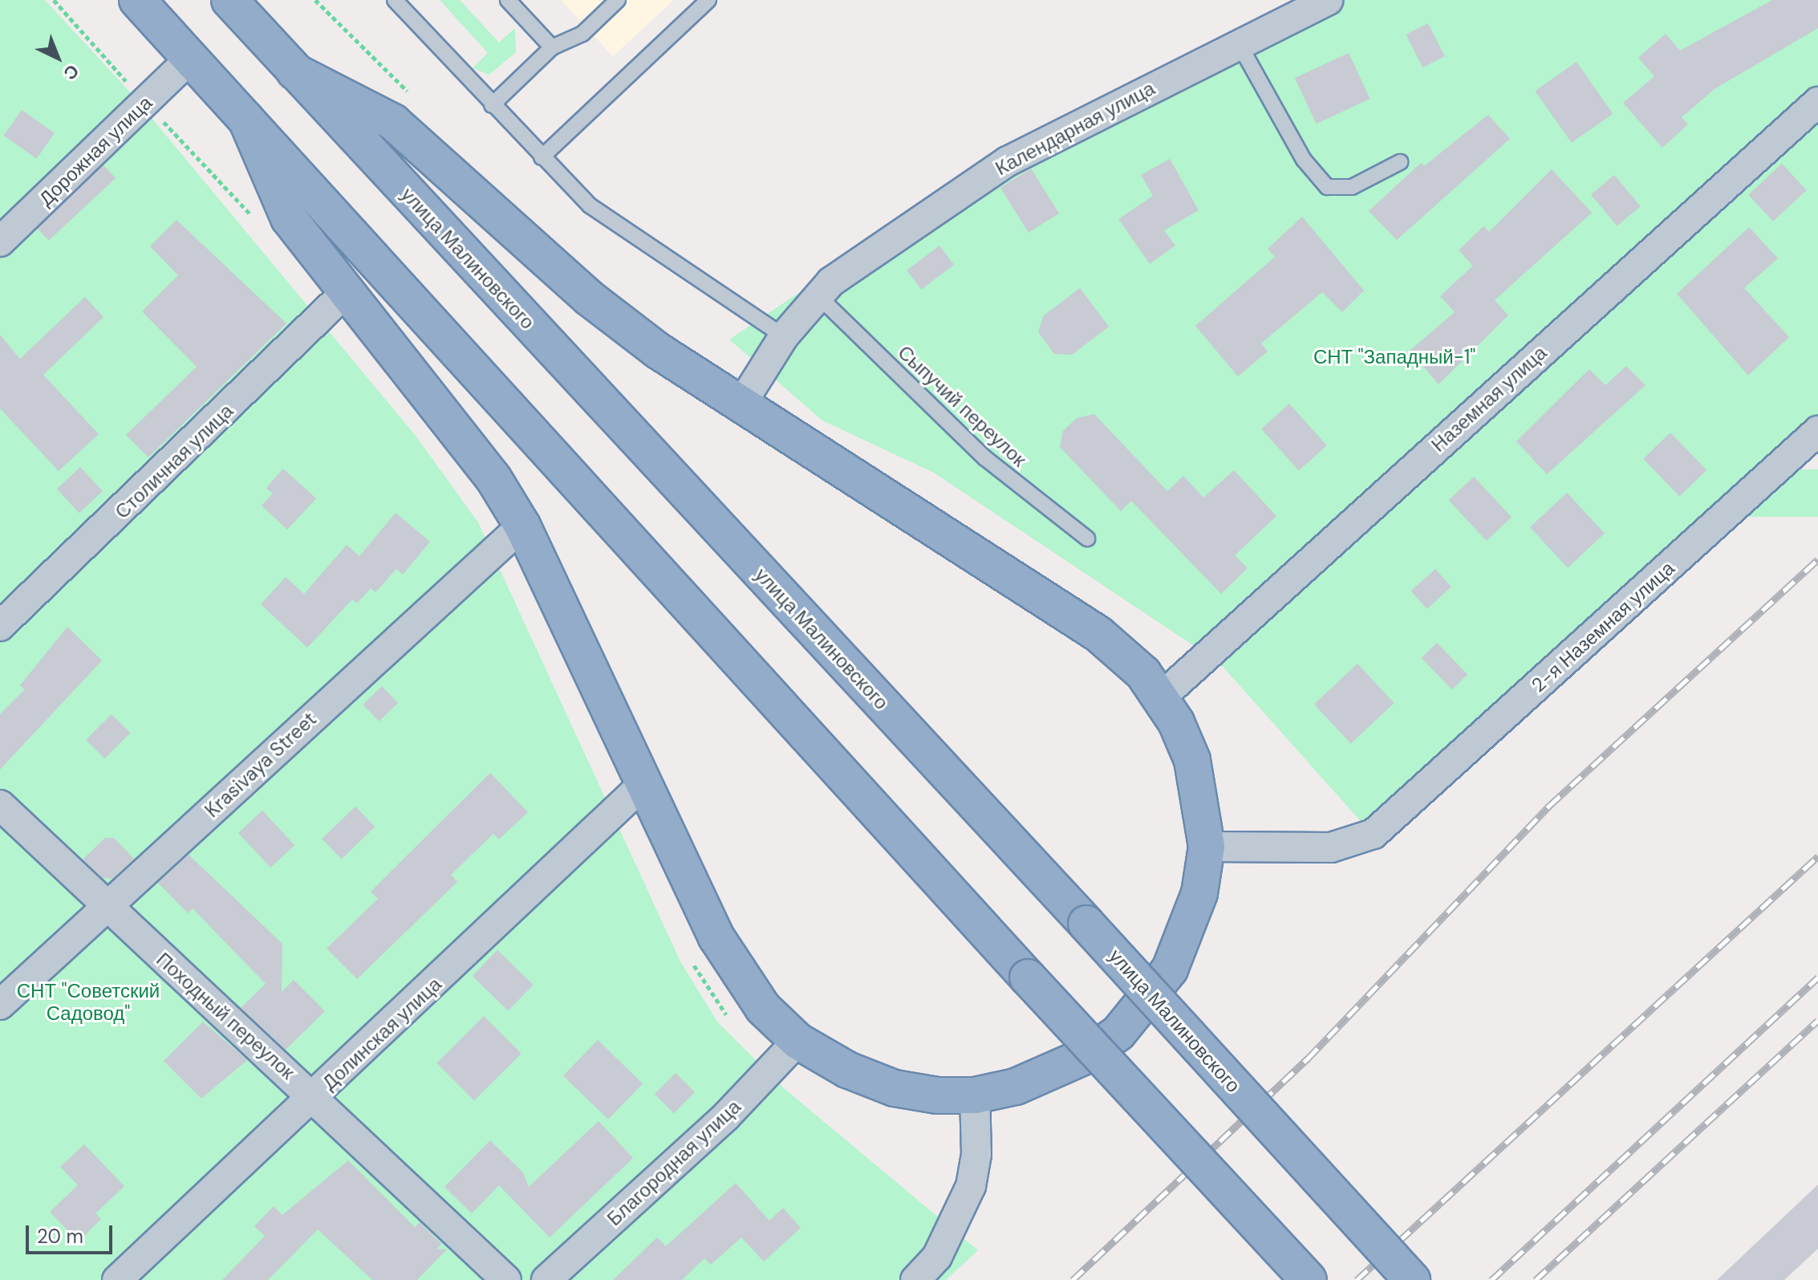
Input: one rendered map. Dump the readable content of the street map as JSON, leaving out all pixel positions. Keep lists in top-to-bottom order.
{
  "streets": {
    "highway": ["улица Малиновского"],
    "street": [
      "Календарная улица",
      "Дорожная улица",
      "Наземная улица",
      "Столичная улица",
      "2-я Наземная улица",
      "Krasivaya Street",
      "Походный переулок",
      "Долинская улица",
      "Благородная улица"
    ],
    "lane": ["Сыпучий переулок"]
  },
  "crossings": [
    ["Календарная улица", "Сыпучий переулок"],
    ["Krasivaya Street", "Походный переулок"],
    ["Походный переулок", "Долинская улица"]
  ],
  "parks": ["СНТ \"Западный-1\"", "СНТ \"Советский Садовод\""],
  "scale_bar": "20 m",
  "north": "bottom right"
}
